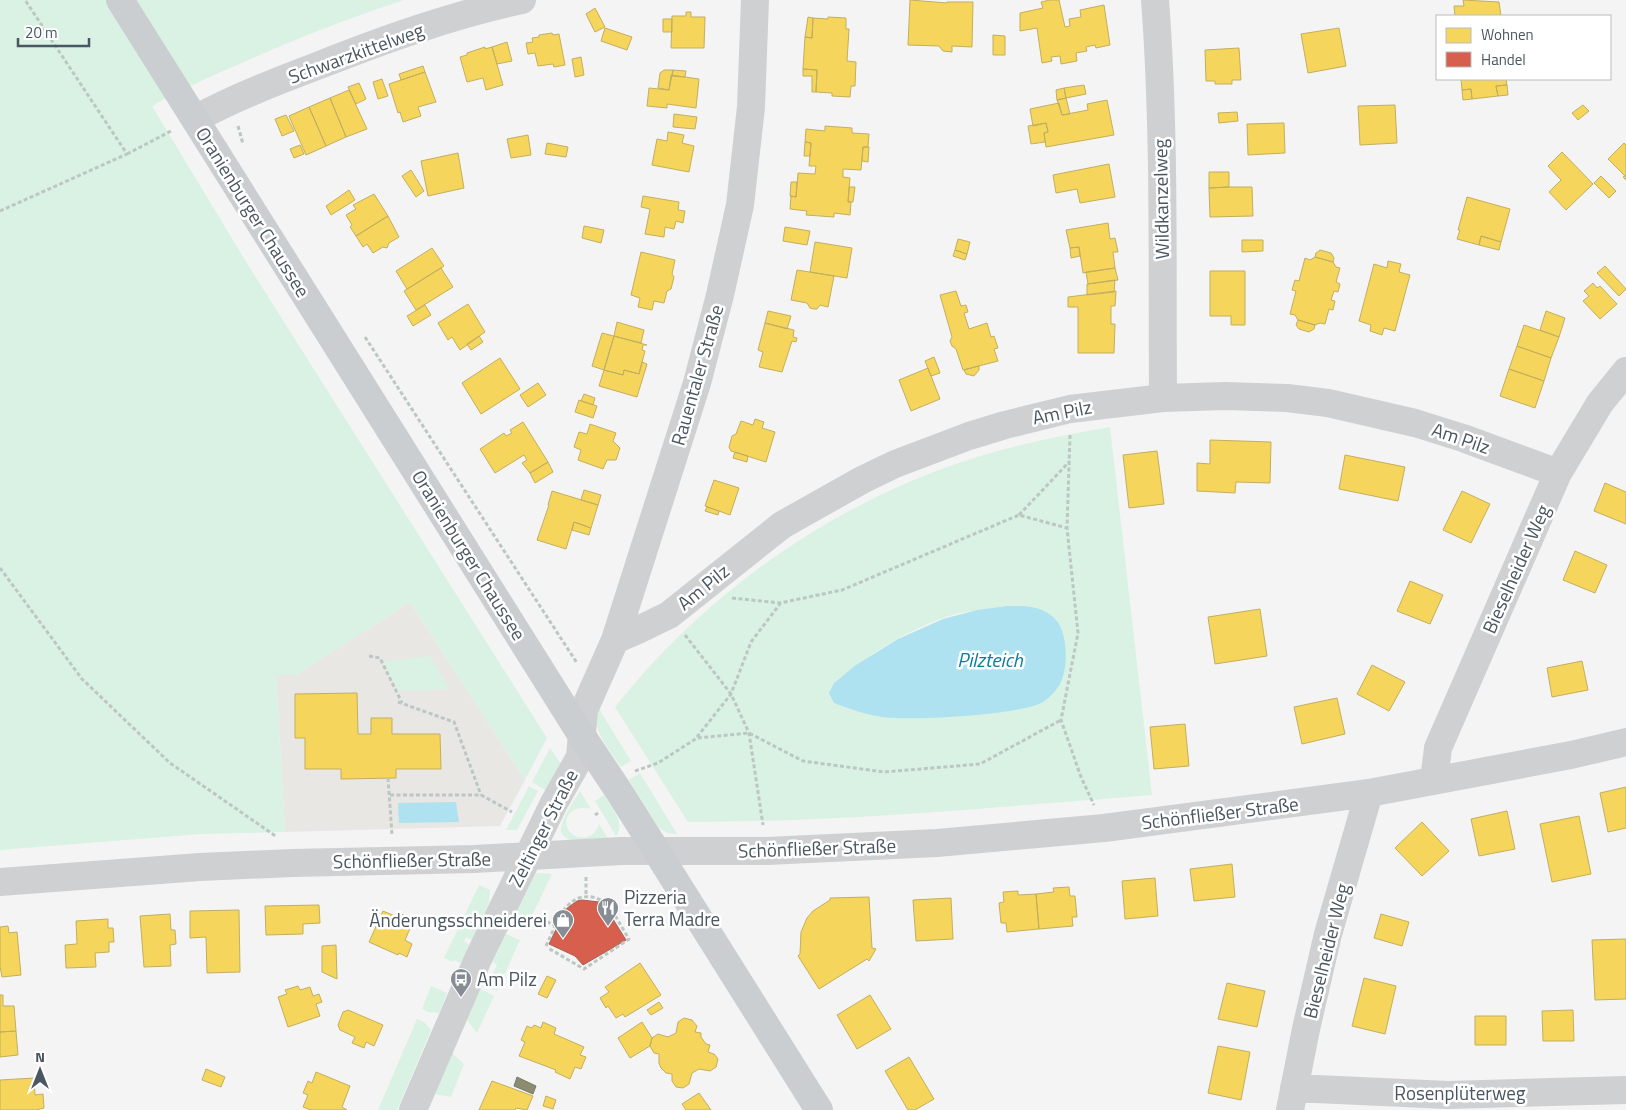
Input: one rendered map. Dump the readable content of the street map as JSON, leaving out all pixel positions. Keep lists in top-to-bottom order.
{
  "streets": {
    "main road": ["Oranienburger Chaussee"],
    "street": [
      "Schwarzkittelweg",
      "Wildkanzelweg",
      "Rauentaler Straße",
      "Am Pilz",
      "Bieselheider Weg",
      "Schönfließer Straße",
      "Zeltinger Straße",
      "Rosenplüterweg"
    ]
  },
  "crossings": [
    ["Schwarzkittelweg", "Oranienburger Chaussee"],
    ["Wildkanzelweg", "Am Pilz"],
    ["Oranienburger Chaussee", "Rauentaler Straße"],
    ["Oranienburger Chaussee", "Schönfließer Straße"],
    ["Oranienburger Chaussee", "Zeltinger Straße"],
    ["Rauentaler Straße", "Am Pilz"],
    ["Rauentaler Straße", "Zeltinger Straße"],
    ["Am Pilz", "Bieselheider Weg"],
    ["Bieselheider Weg", "Schönfließer Straße"],
    ["Bieselheider Weg", "Rosenplüterweg"],
    ["Schönfließer Straße", "Zeltinger Straße"]
  ],
  "water": ["Pilzteich"],
  "places": {
    "restaurant": ["Pizzeria Terra Madre"],
    "shop": ["Änderungsschneiderei"],
    "bus stop": ["Am Pilz"]
  },
  "legend": ["Wohnen", "Handel"],
  "scale_bar": "20 m",
  "north": "top"
}
